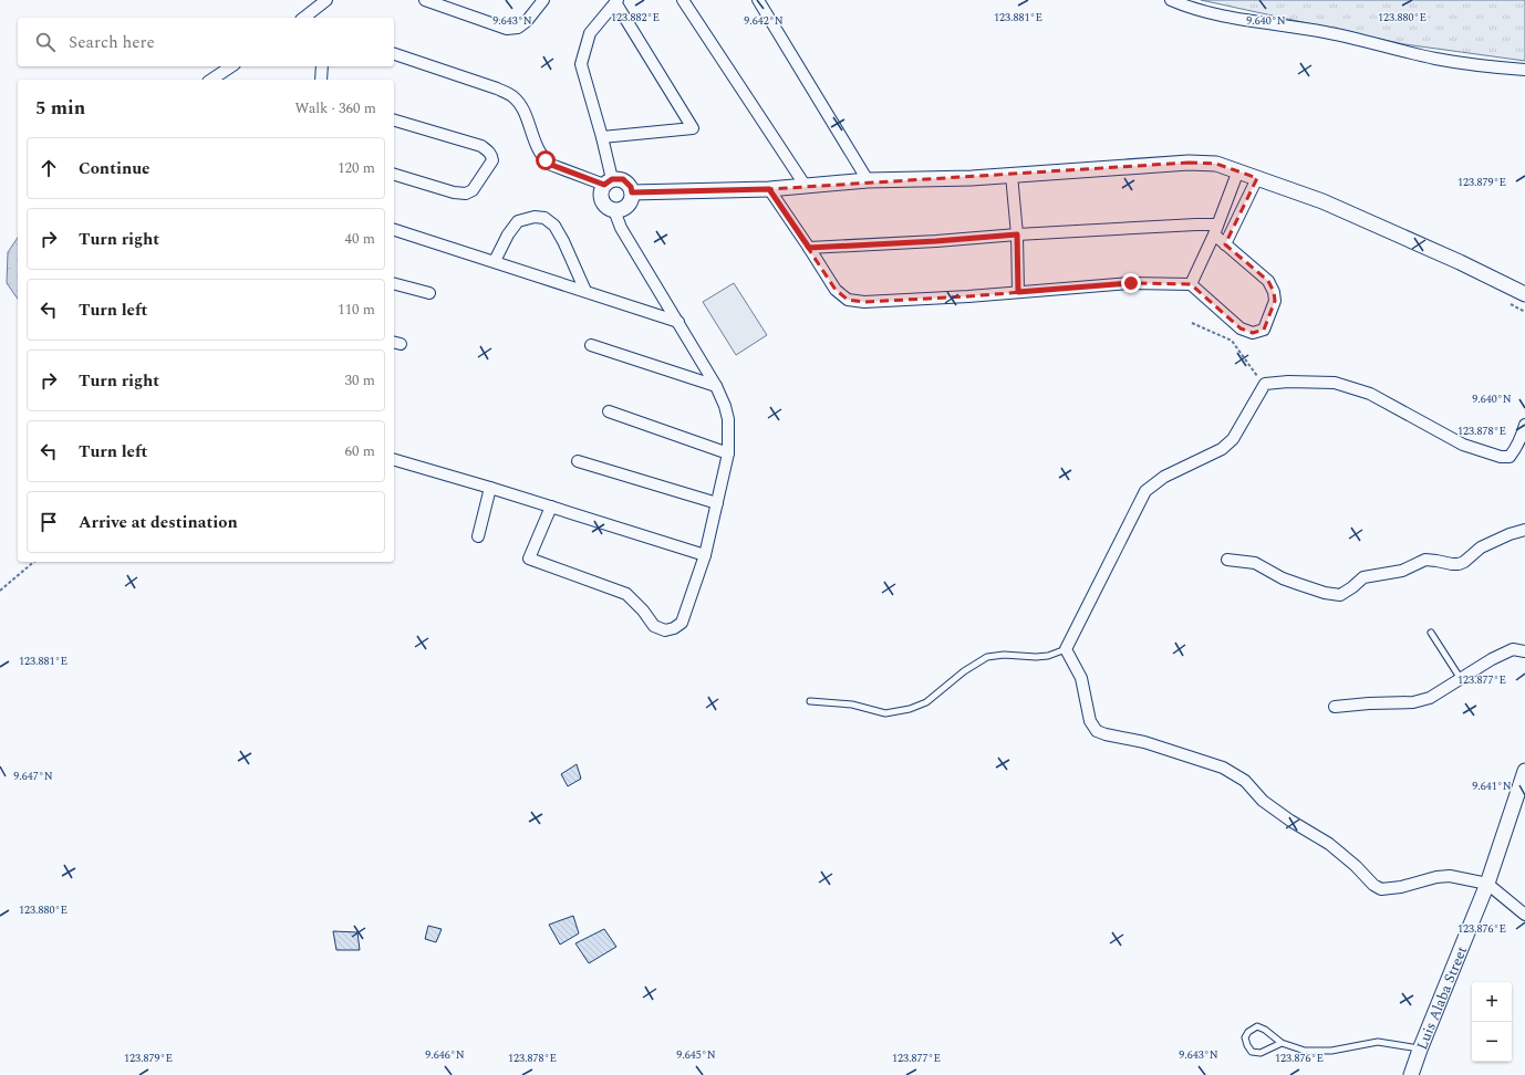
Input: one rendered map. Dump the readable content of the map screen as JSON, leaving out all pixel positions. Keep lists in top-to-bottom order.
{
  "streets": {
    "street": ["Luis Alaba Street"]
  },
  "page": {
    "search": "Search here",
    "heading": ["5 min", "Walk · 360 m"],
    "list": [
      ["Continue", "120 m"],
      ["Turn right", "40 m"],
      ["Turn left", "110 m"],
      ["Turn right", "30 m"],
      ["Turn left", "60 m"],
      "Arrive at destination"
    ],
    "map_buttons": ["+", "−"]
  },
  "coordinates": [
    "123.882°E",
    "123.881°E",
    "123.880°E",
    "9.642°N",
    "9.643°N",
    "9.640°N",
    "123.879°E",
    "123.878°E",
    "123.877°E",
    "9.647°N",
    "9.641°N",
    "123.876°E",
    "9.646°N",
    "9.645°N"
  ]
}
